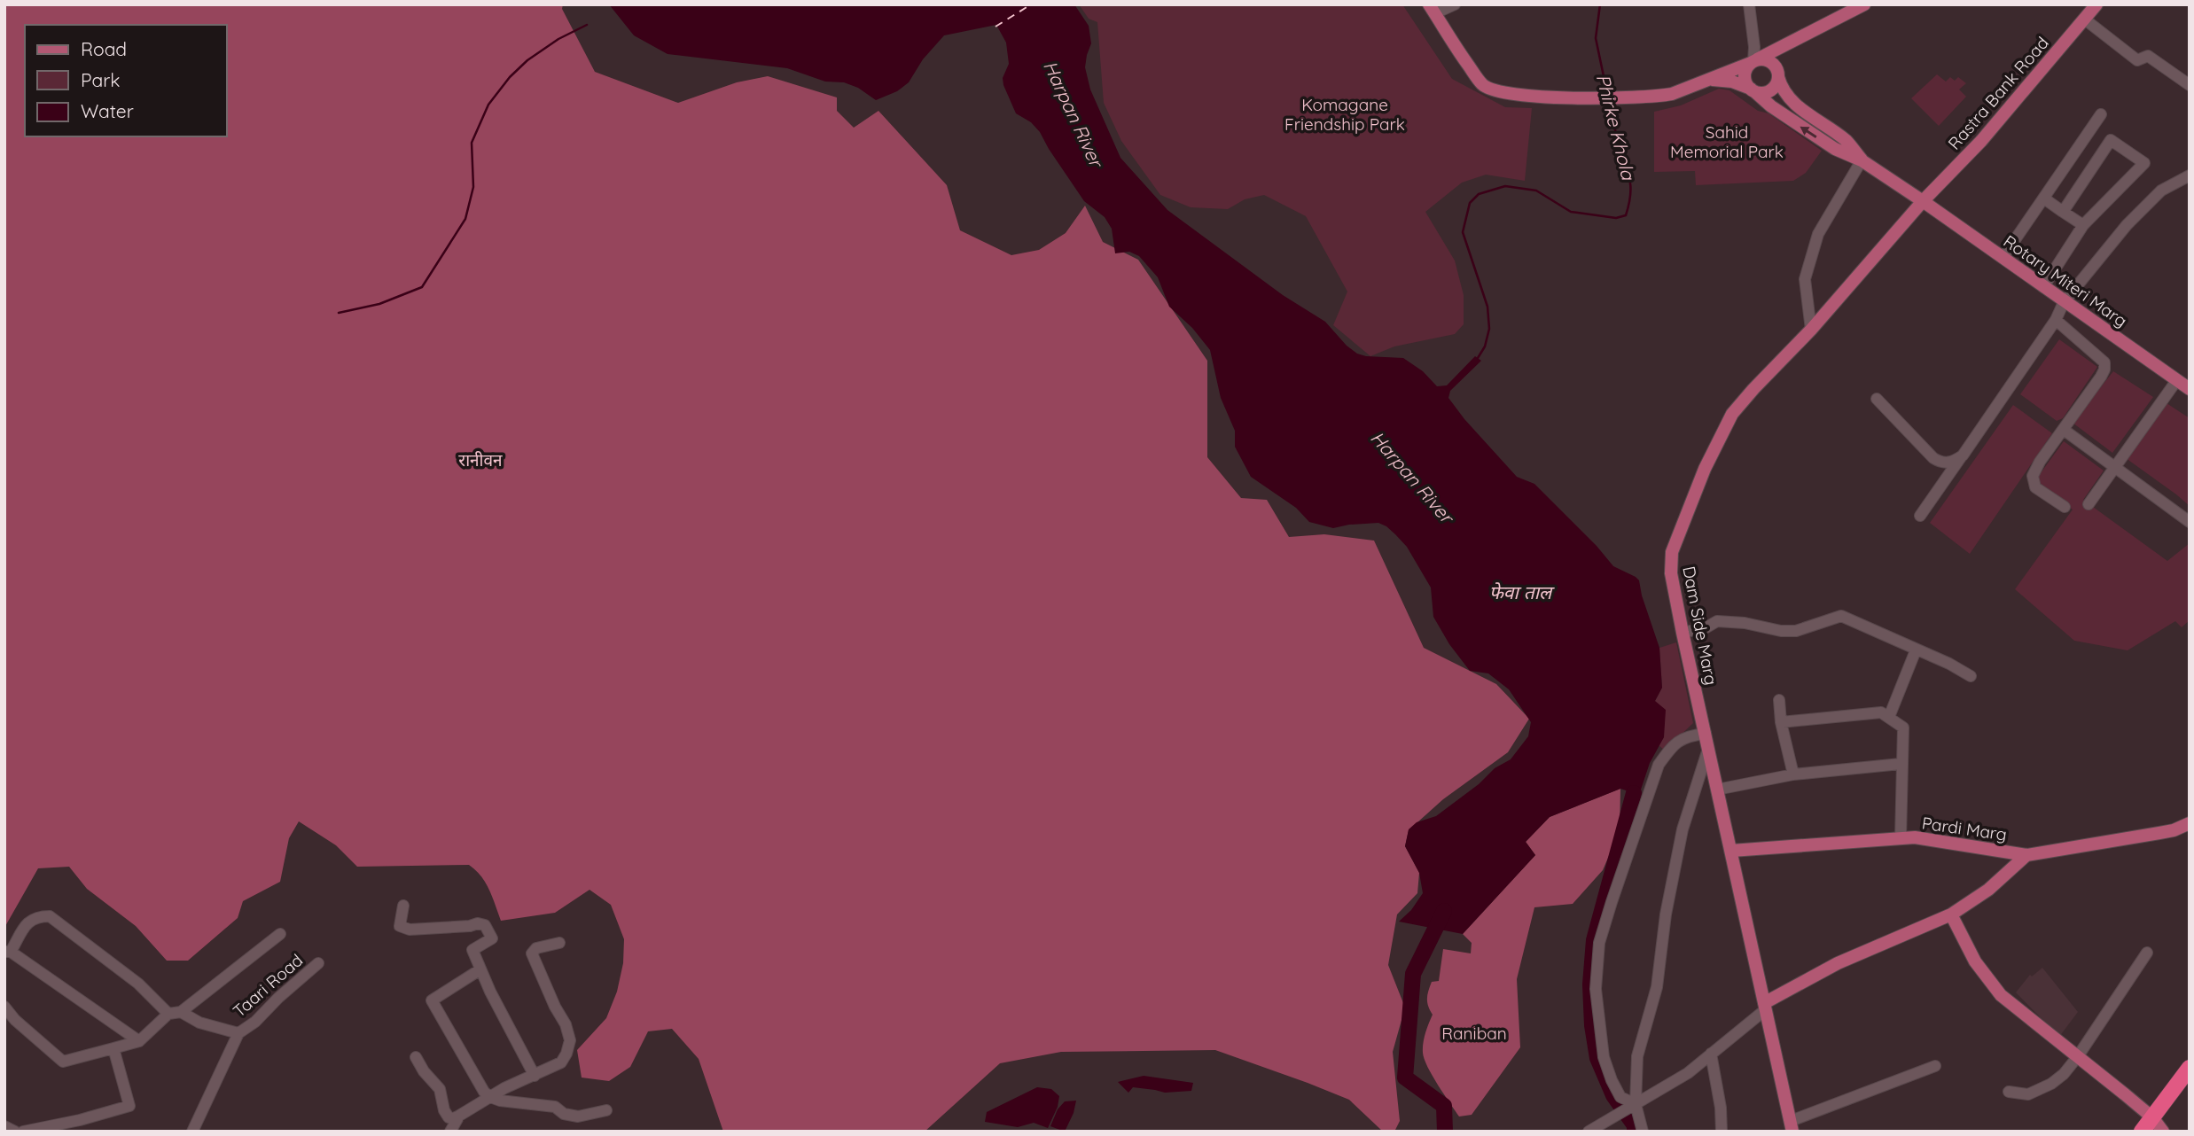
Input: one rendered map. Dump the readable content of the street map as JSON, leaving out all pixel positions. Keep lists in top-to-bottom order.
{
  "streets": {
    "main road": [
      "Rastra Bank Road",
      "Rotary Miteri Marg",
      "Dam Side Marg",
      "Pardi Marg"
    ],
    "street": ["Taari Road"]
  },
  "crossings": [
    ["Rastra Bank Road", "Rotary Miteri Marg"],
    ["Rastra Bank Road", "Dam Side Marg"],
    ["Rotary Miteri Marg", "Dam Side Marg"],
    ["Dam Side Marg", "Pardi Marg"]
  ],
  "water": ["Harpan River", "Phirke Khola", "फेवा ताल"],
  "parks": [
    "Komagane Friendship Park",
    "Sahid Memorial Park",
    "रानीवन",
    "Raniban"
  ],
  "legend": ["Road", "Park", "Water"]
}
